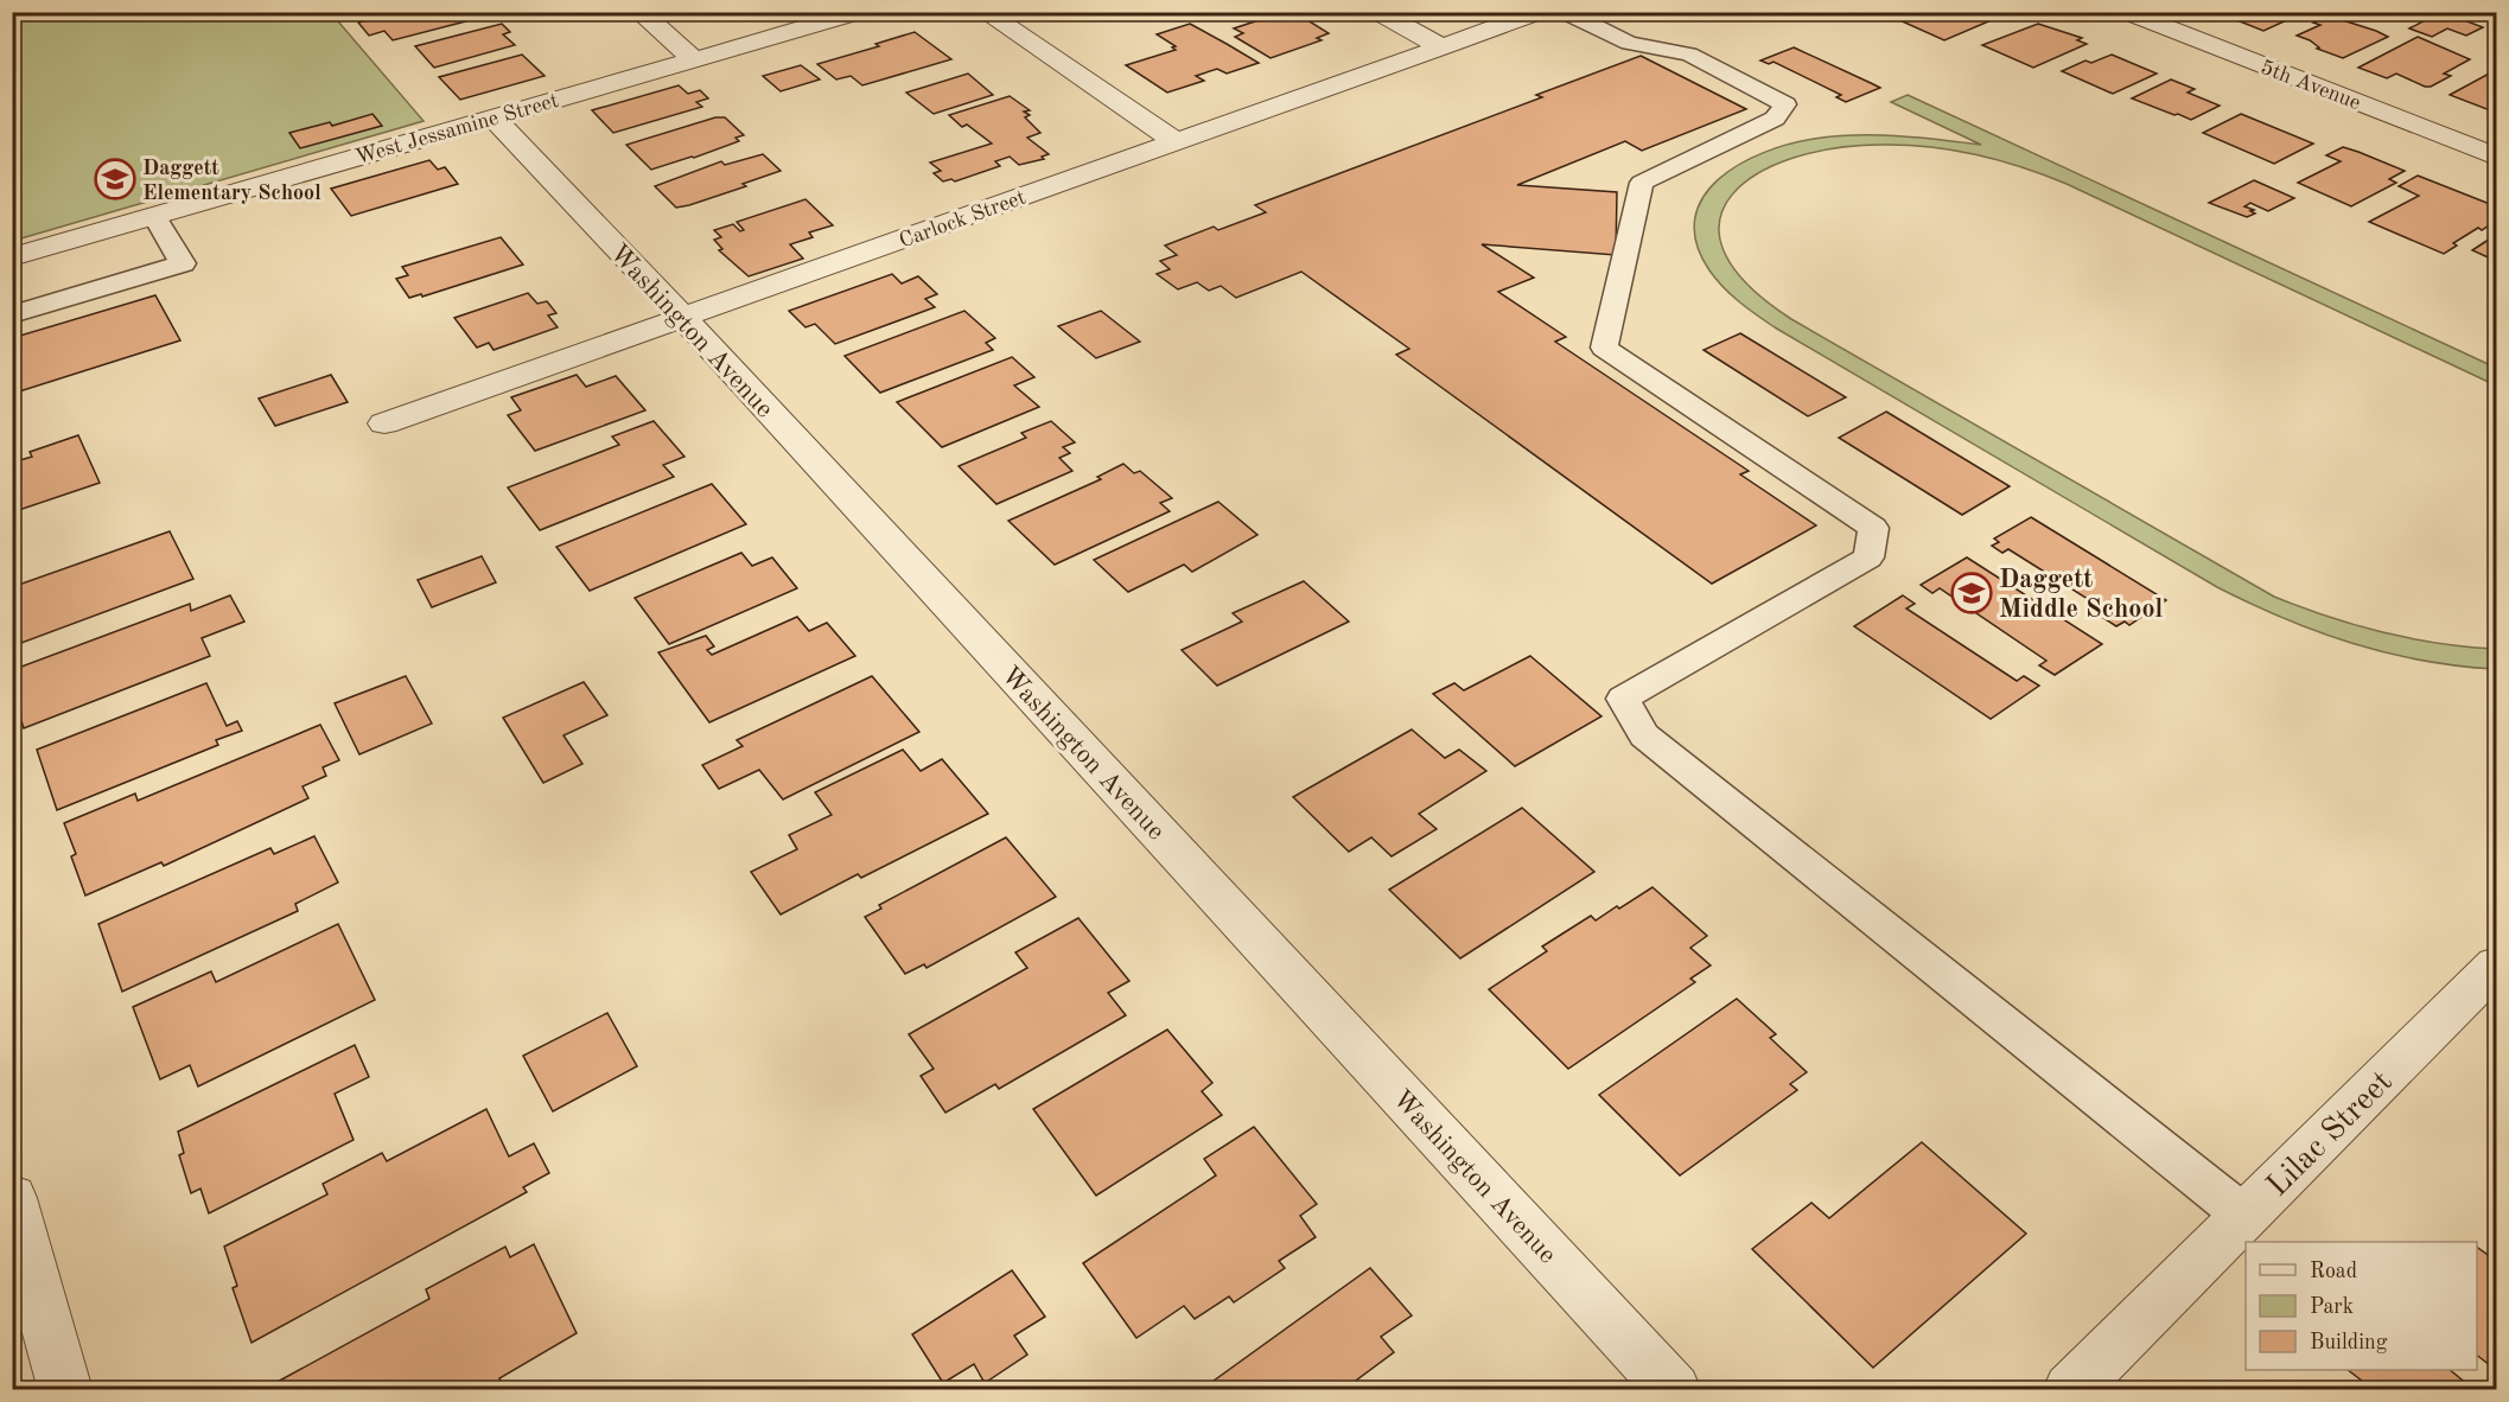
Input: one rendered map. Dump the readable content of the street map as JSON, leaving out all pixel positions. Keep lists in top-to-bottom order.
{
  "streets": {
    "street": [
      "5th Avenue",
      "West Jessamine Street",
      "Carlock Street",
      "Washington Avenue",
      "Lilac Street"
    ]
  },
  "crossings": [
    ["West Jessamine Street", "Washington Avenue"],
    ["Carlock Street", "Washington Avenue"]
  ],
  "places": {
    "school or university": ["Daggett Elementary School", "Daggett Middle School"]
  },
  "legend": ["Road", "Park", "Building"]
}
